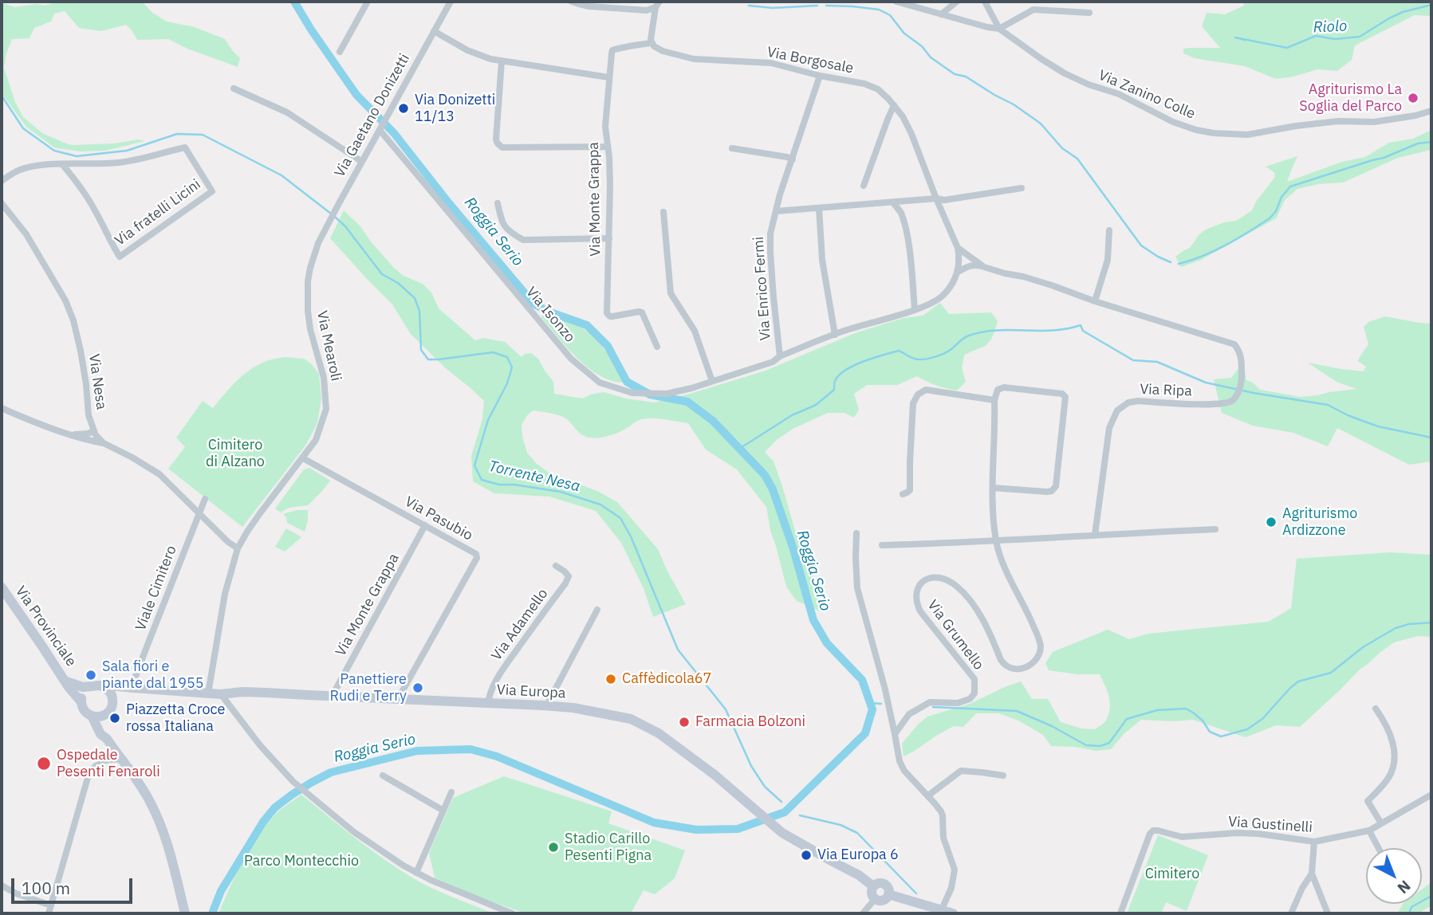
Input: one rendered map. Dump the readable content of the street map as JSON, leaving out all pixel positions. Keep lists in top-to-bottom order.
{
  "streets": {
    "street": [
      "Via Borgosale",
      "Via Zanino Colle",
      "Via Gaetano Donizetti",
      "Via Monte Grappa",
      "Via fratelli Licini",
      "Via Enrico Fermi",
      "Via Isonzo",
      "Via Mearoli",
      "Via Nesa",
      "Via Ripa",
      "Via Pasubio",
      "Viale Cimitero",
      "Via Adamello",
      "Via Provinciale",
      "Via Grumello",
      "Via Europa",
      "Via Gustinelli"
    ]
  },
  "crossings": [
    ["Via Borgosale", "Via Monte Grappa"],
    ["Via Borgosale", "Via Enrico Fermi"],
    ["Via Gaetano Donizetti", "Via Isonzo"],
    ["Via Gaetano Donizetti", "Via Mearoli"],
    ["Via Monte Grappa", "Via Pasubio"],
    ["Via Monte Grappa", "Via Europa"],
    ["Via Enrico Fermi", "Via Isonzo"],
    ["Via Mearoli", "Via Nesa"],
    ["Via Mearoli", "Via Pasubio"],
    ["Via Mearoli", "Via Europa"],
    ["Via Nesa", "Viale Cimitero"],
    ["Via Pasubio", "Via Europa"],
    ["Viale Cimitero", "Via Europa"],
    ["Via Adamello", "Via Europa"],
    ["Via Provinciale", "Via Europa"]
  ],
  "water": ["Riolo", "Roggia Serio", "Torrente Nesa"],
  "parks": ["Cimitero di Alzano", "Parco Montecchio", "Cimitero"],
  "places": [
    "Agriturismo La Soglia del Parco",
    "Via Donizetti 11/13",
    "Agriturismo Ardizzone",
    "Sala fiori e piante dal 1955",
    "Caffèdicola67",
    "Panettiere Rudi e Terry",
    "Piazzetta Croce rossa Italiana",
    "Farmacia Bolzoni",
    "Ospedale Pesenti Fenaroli",
    "Stadio Carillo Pesenti Pigna",
    "Via Europa 6"
  ],
  "scale_bar": "100 m",
  "north": "bottom right"
}
